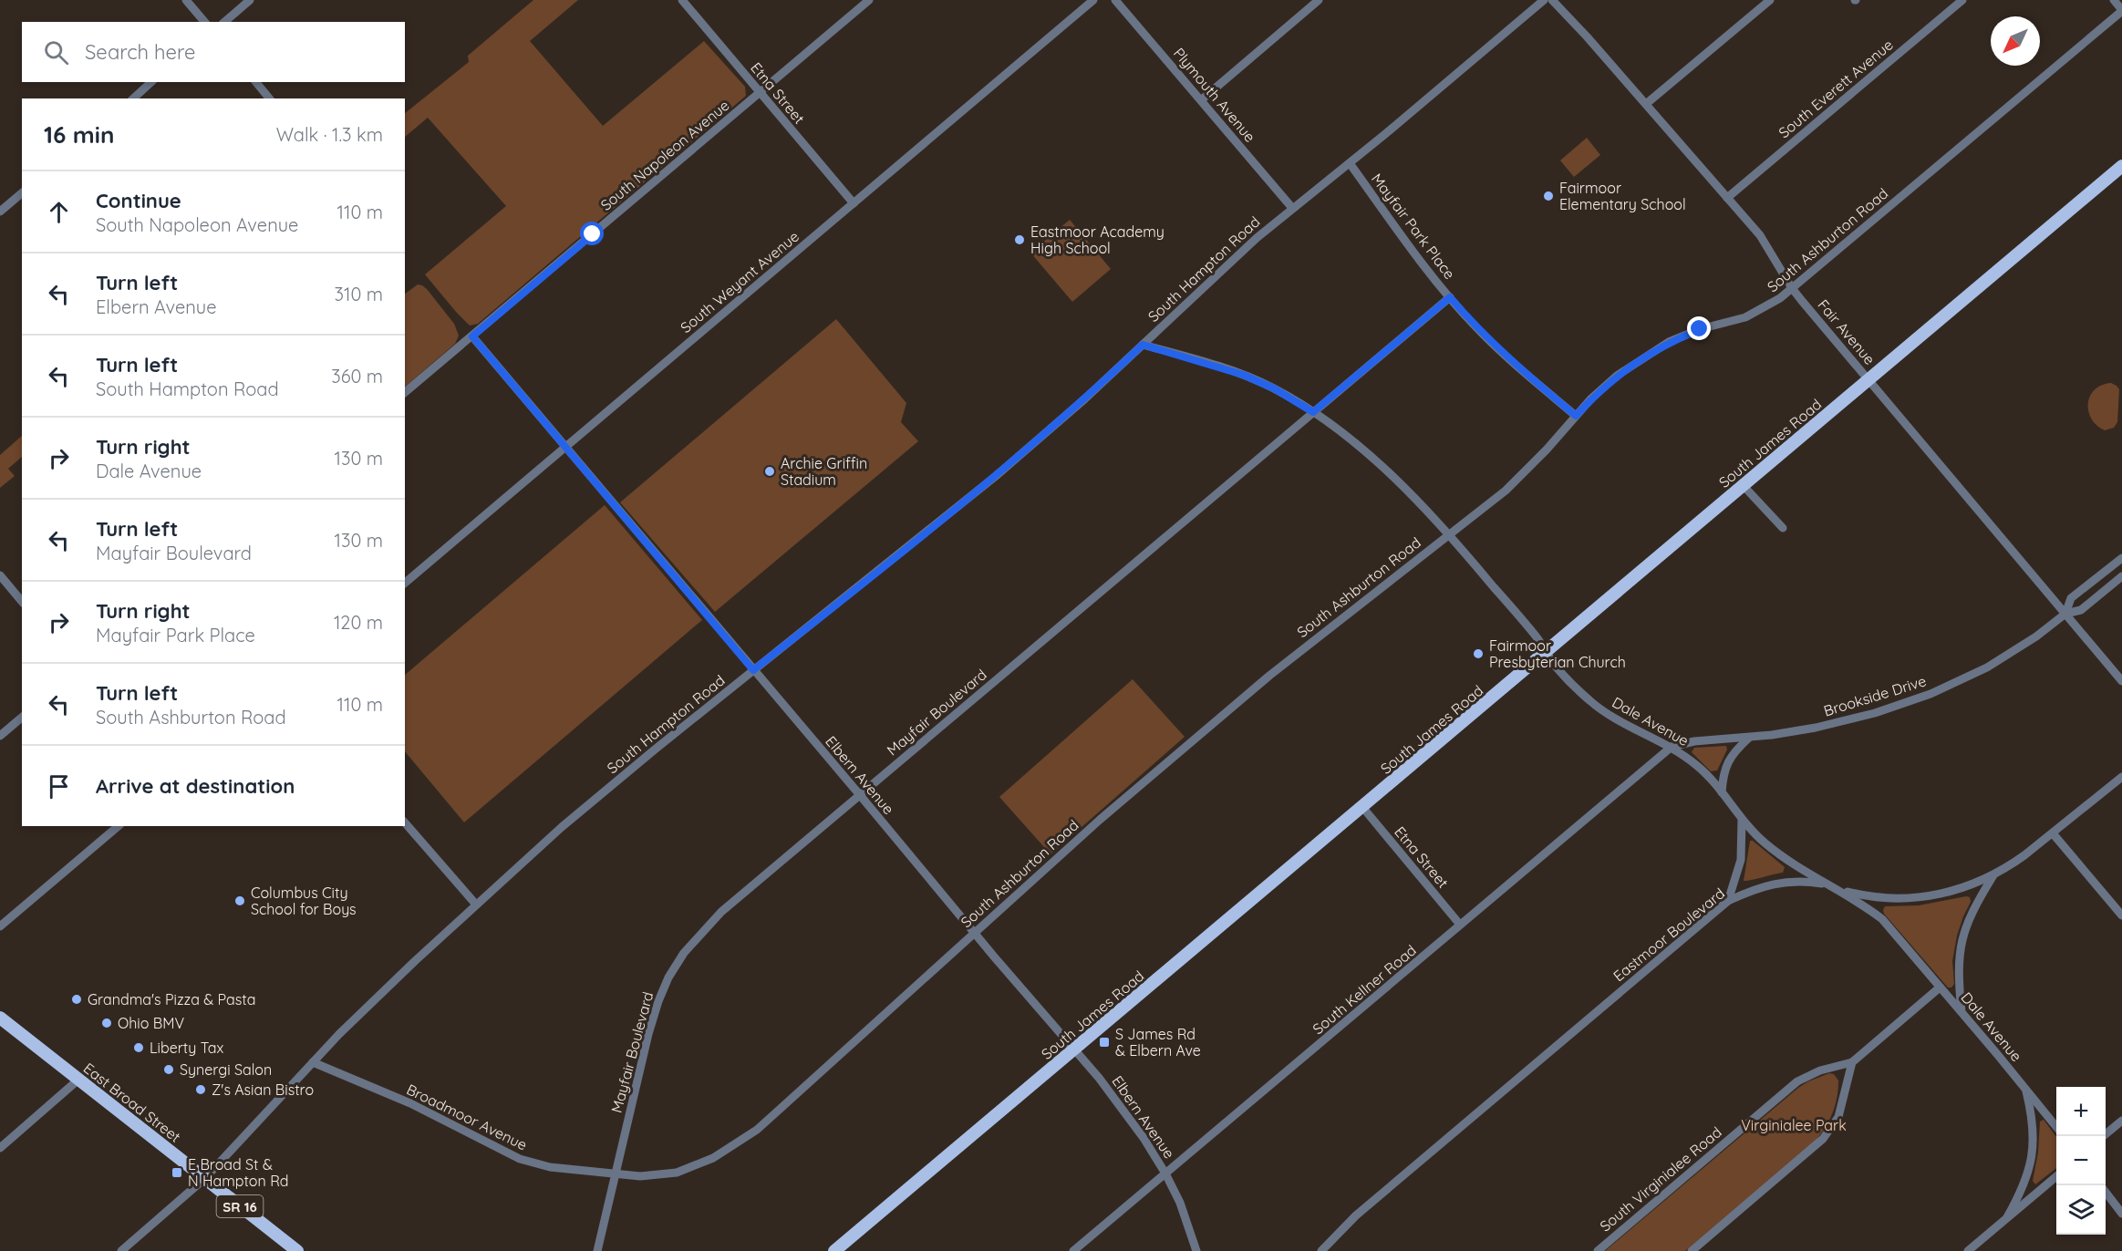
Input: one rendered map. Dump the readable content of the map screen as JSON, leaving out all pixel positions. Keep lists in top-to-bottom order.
{
  "streets": {
    "main road": ["South James Road", "East Broad Street", "SR 16"],
    "street": [
      "South Everett Avenue",
      "Etna Street",
      "Plymouth Avenue",
      "South Napoleon Avenue",
      "Mayfair Park Place",
      "South Ashburton Road",
      "South Hampton Road",
      "South Weyant Avenue",
      "Fair Avenue",
      "Brookside Drive",
      "Mayfair Boulevard",
      "Dale Avenue",
      "Elbern Avenue",
      "Eastmoor Boulevard",
      "South Kellner Road",
      "Broadmoor Avenue",
      "South Virginialee Road"
    ]
  },
  "crossings": [
    ["South Everett Avenue", "Fair Avenue"],
    ["Etna Street", "South Napoleon Avenue"],
    ["Etna Street", "South Weyant Avenue"],
    ["Etna Street", "South James Road"],
    ["Etna Street", "South Kellner Road"],
    ["Plymouth Avenue", "South Hampton Road"],
    ["South Napoleon Avenue", "Elbern Avenue"],
    ["Mayfair Park Place", "South Ashburton Road"],
    ["Mayfair Park Place", "South Hampton Road"],
    ["Mayfair Park Place", "Mayfair Boulevard"],
    ["South Ashburton Road", "Fair Avenue"],
    ["South Ashburton Road", "Mayfair Boulevard"],
    ["South Ashburton Road", "Dale Avenue"],
    ["South Ashburton Road", "Elbern Avenue"],
    ["South Ashburton Road", "Broadmoor Avenue"],
    ["South Hampton Road", "Dale Avenue"],
    ["South Hampton Road", "Elbern Avenue"],
    ["South Hampton Road", "East Broad Street"],
    ["South Hampton Road", "Broadmoor Avenue"],
    ["South Weyant Avenue", "Elbern Avenue"],
    ["Fair Avenue", "South James Road"],
    ["Fair Avenue", "Brookside Drive"],
    ["South James Road", "Dale Avenue"],
    ["South James Road", "Elbern Avenue"],
    ["Brookside Drive", "Dale Avenue"],
    ["Brookside Drive", "South Kellner Road"],
    ["Mayfair Boulevard", "Dale Avenue"],
    ["Mayfair Boulevard", "Elbern Avenue"],
    ["Mayfair Boulevard", "Broadmoor Avenue"],
    ["Dale Avenue", "Eastmoor Boulevard"],
    ["Dale Avenue", "South Kellner Road"],
    ["Dale Avenue", "South Virginialee Road"],
    ["Elbern Avenue", "South Kellner Road"]
  ],
  "parks": ["Virginialee Park"],
  "places": {
    "other": [
      "Fairmoor Elementary School",
      "Eastmoor Academy High School",
      "Archie Griffin Stadium",
      "Fairmoor Presbyterian Church",
      "Columbus City School for Boys",
      "Grandma's Pizza & Pasta",
      "Ohio BMV",
      "Liberty Tax",
      "Synergi Salon",
      "Z's Asian Bistro"
    ],
    "transit": ["S James Rd & Elbern Ave", "E Broad St & N Hampton Rd"]
  },
  "north": "bottom left",
  "page": {
    "search": "Search here",
    "heading": ["16 min", "Walk · 1.3 km"],
    "list": [
      ["Continue", "South Napoleon Avenue", "110 m"],
      ["Turn left", "Elbern Avenue", "310 m"],
      ["Turn left", "South Hampton Road", "360 m"],
      ["Turn right", "Dale Avenue", "130 m"],
      ["Turn left", "Mayfair Boulevard", "130 m"],
      ["Turn right", "Mayfair Park Place", "120 m"],
      ["Turn left", "South Ashburton Road", "110 m"],
      "Arrive at destination"
    ],
    "map_buttons": ["+", "−"]
  }
}
